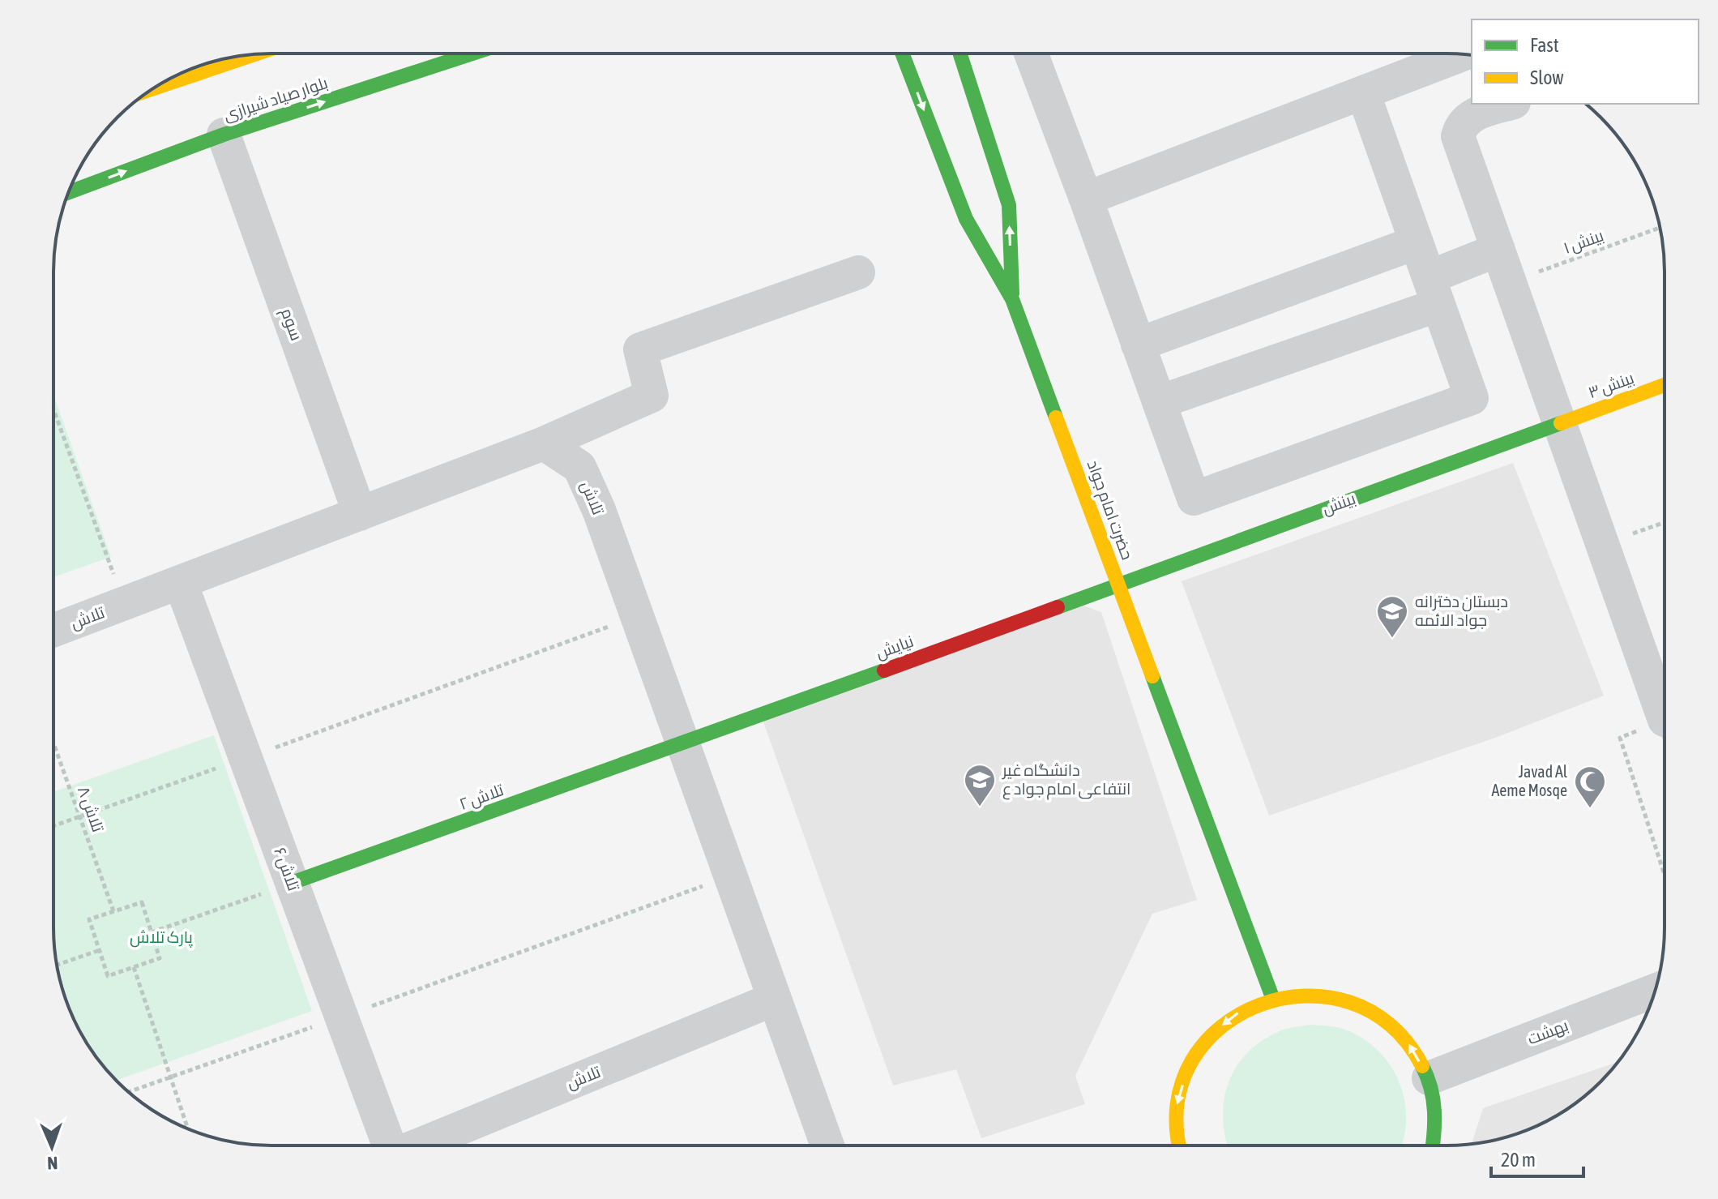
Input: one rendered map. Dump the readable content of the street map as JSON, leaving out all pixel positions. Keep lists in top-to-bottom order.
{
  "streets": {
    "street": [
      "بلوار صیاد شیرازی",
      "سوم",
      "بینش ۳",
      "تلاش",
      "بینش",
      "حضرت امام جواد",
      "نیایش",
      "تلاش ۲",
      "تلاش ۶",
      "بهشت"
    ],
    "path": ["بینش ۱", "تلاش ۸"]
  },
  "crossings": [
    ["بلوار صیاد شیرازی", "سوم"],
    ["سوم", "تلاش"],
    ["بینش ۳", "بینش"],
    ["تلاش", "نیایش"],
    ["تلاش", "تلاش ۲"],
    ["تلاش", "تلاش ۶"],
    ["بینش", "حضرت امام جواد"],
    ["بینش", "نیایش"],
    ["حضرت امام جواد", "نیایش"],
    ["نیایش", "تلاش ۲"],
    ["تلاش ۲", "تلاش ۶"]
  ],
  "one_way": ["بلوار صیاد شیرازی"],
  "parks": ["پارک تلاش"],
  "places": {
    "school or university": ["دبستان دخترانه جواد الائمه", "دانشگاه غیر انتفاعی امام جواد ع"],
    "mosque": ["Javad Al Aeme Mosqe"]
  },
  "legend": ["Fast", "Slow"],
  "scale_bar": "20 m",
  "north": "bottom"
}
